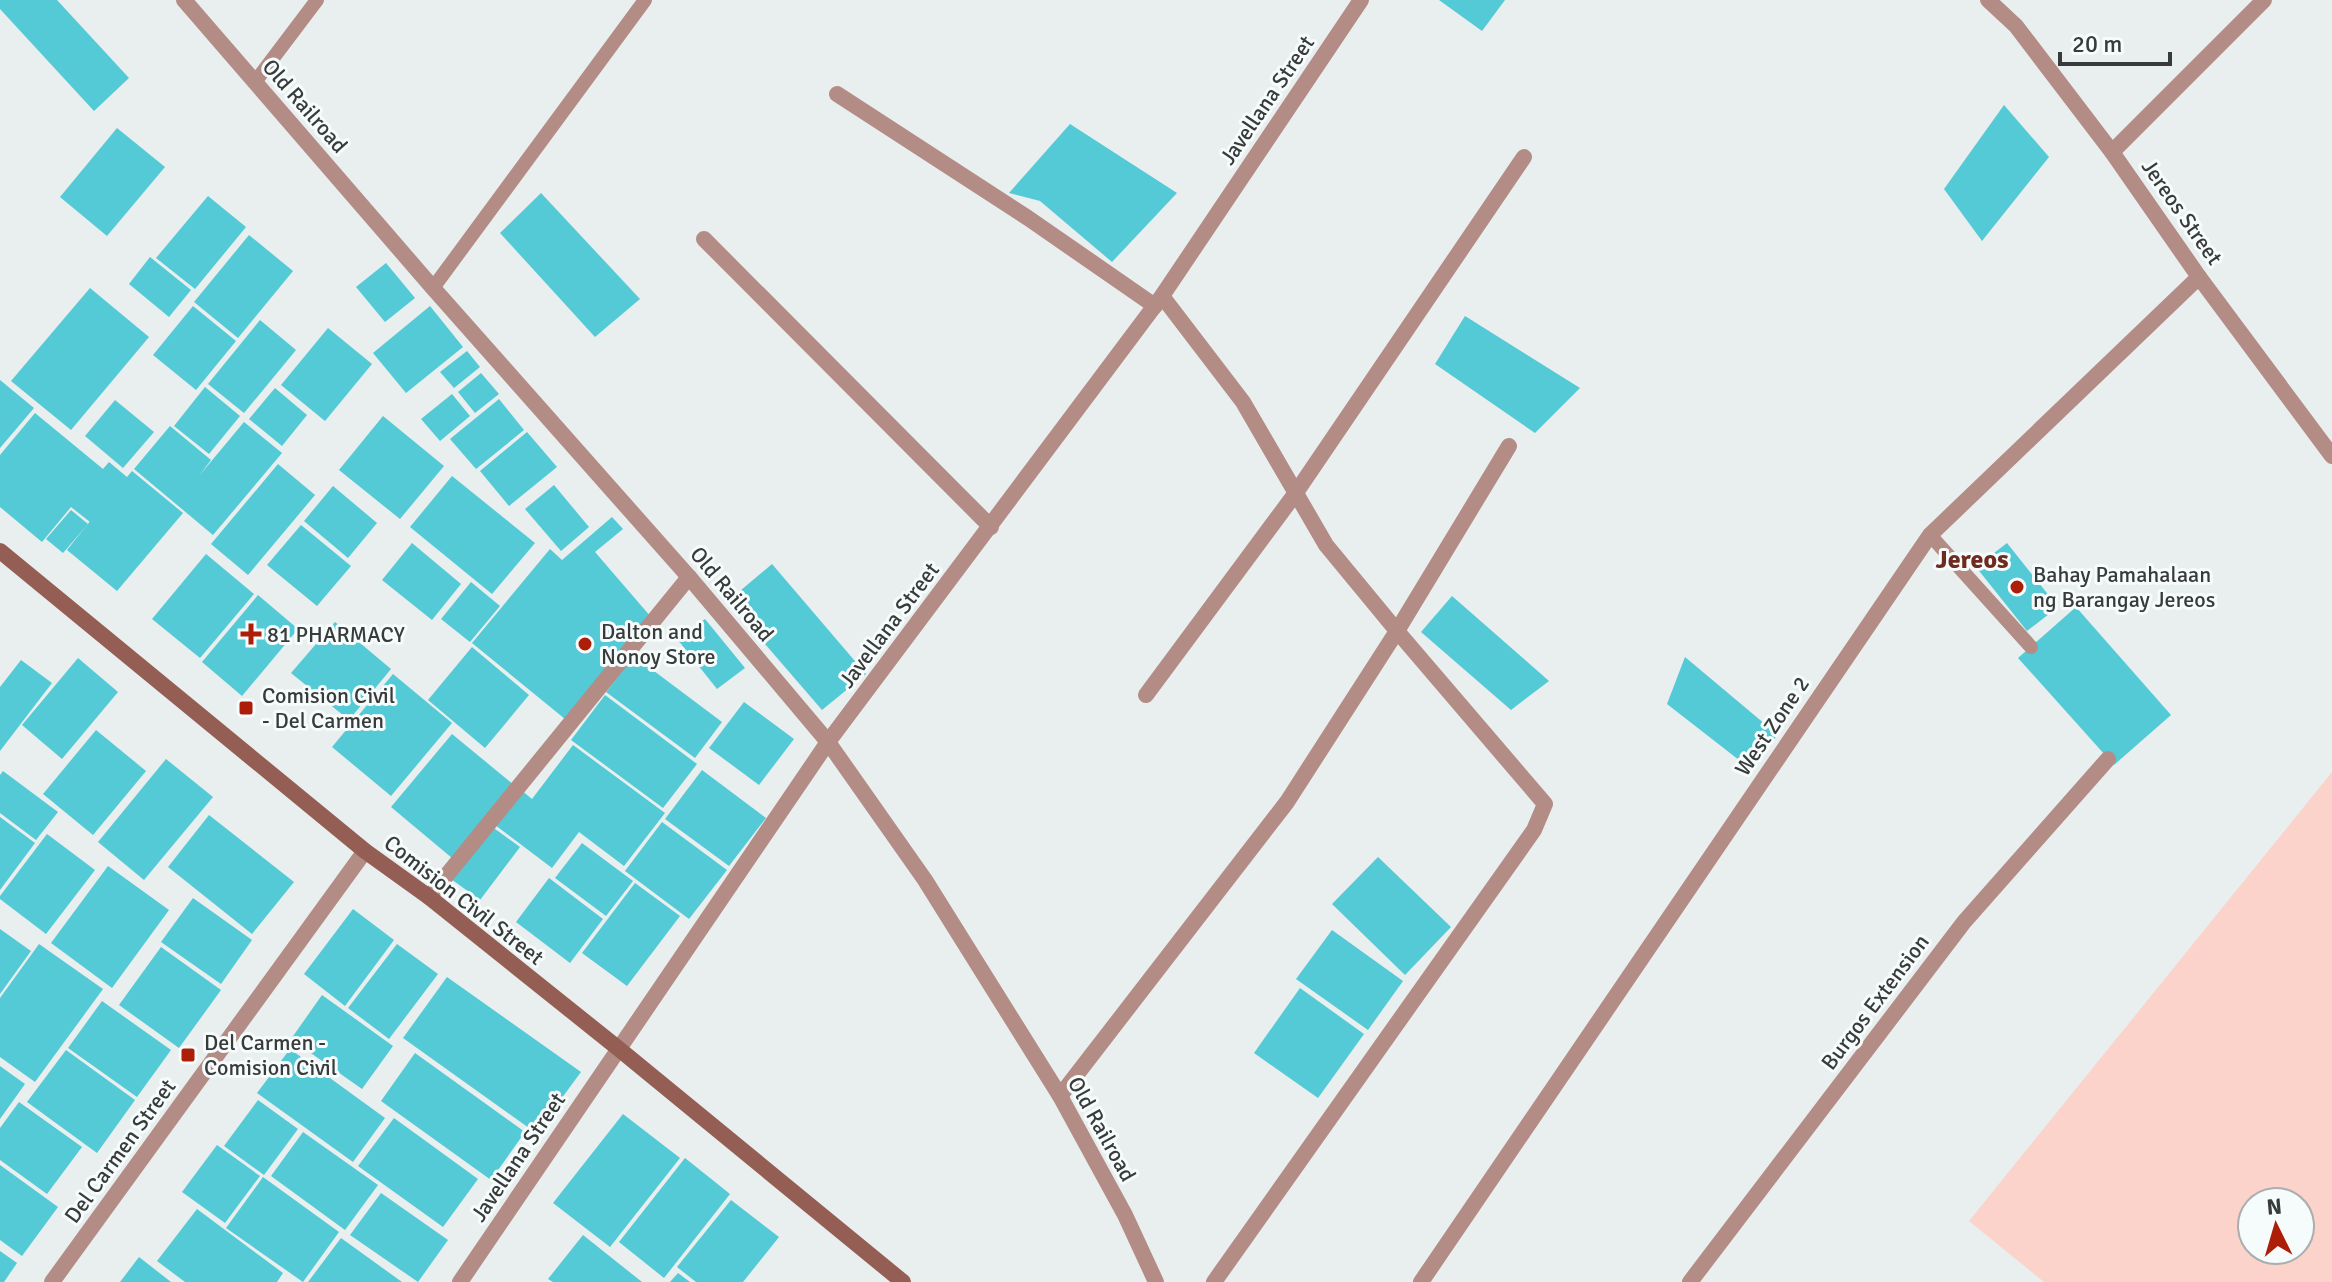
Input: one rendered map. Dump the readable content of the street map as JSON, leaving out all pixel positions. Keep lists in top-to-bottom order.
{
  "streets": {
    "main road": ["Comision Civil Street"],
    "street": [
      "Javellana Street",
      "Old Railroad",
      "Jereos Street",
      "West Zone 2",
      "Burgos Extension",
      "Del Carmen Street"
    ]
  },
  "crossings": [
    ["Javellana Street", "Old Railroad"],
    ["Javellana Street", "Comision Civil Street"],
    ["Jereos Street", "West Zone 2"],
    ["Comision Civil Street", "Del Carmen Street"]
  ],
  "districts": ["Jereos"],
  "places": {
    "other": ["Bahay Pamahalaan ng Barangay Jereos", "Dalton and Nonoy Store"],
    "health": ["81 PHARMACY"],
    "transit": ["Comision Civil - Del Carmen", "Del Carmen - Comision Civil"]
  },
  "scale_bar": "20 m",
  "north": "top"
}
